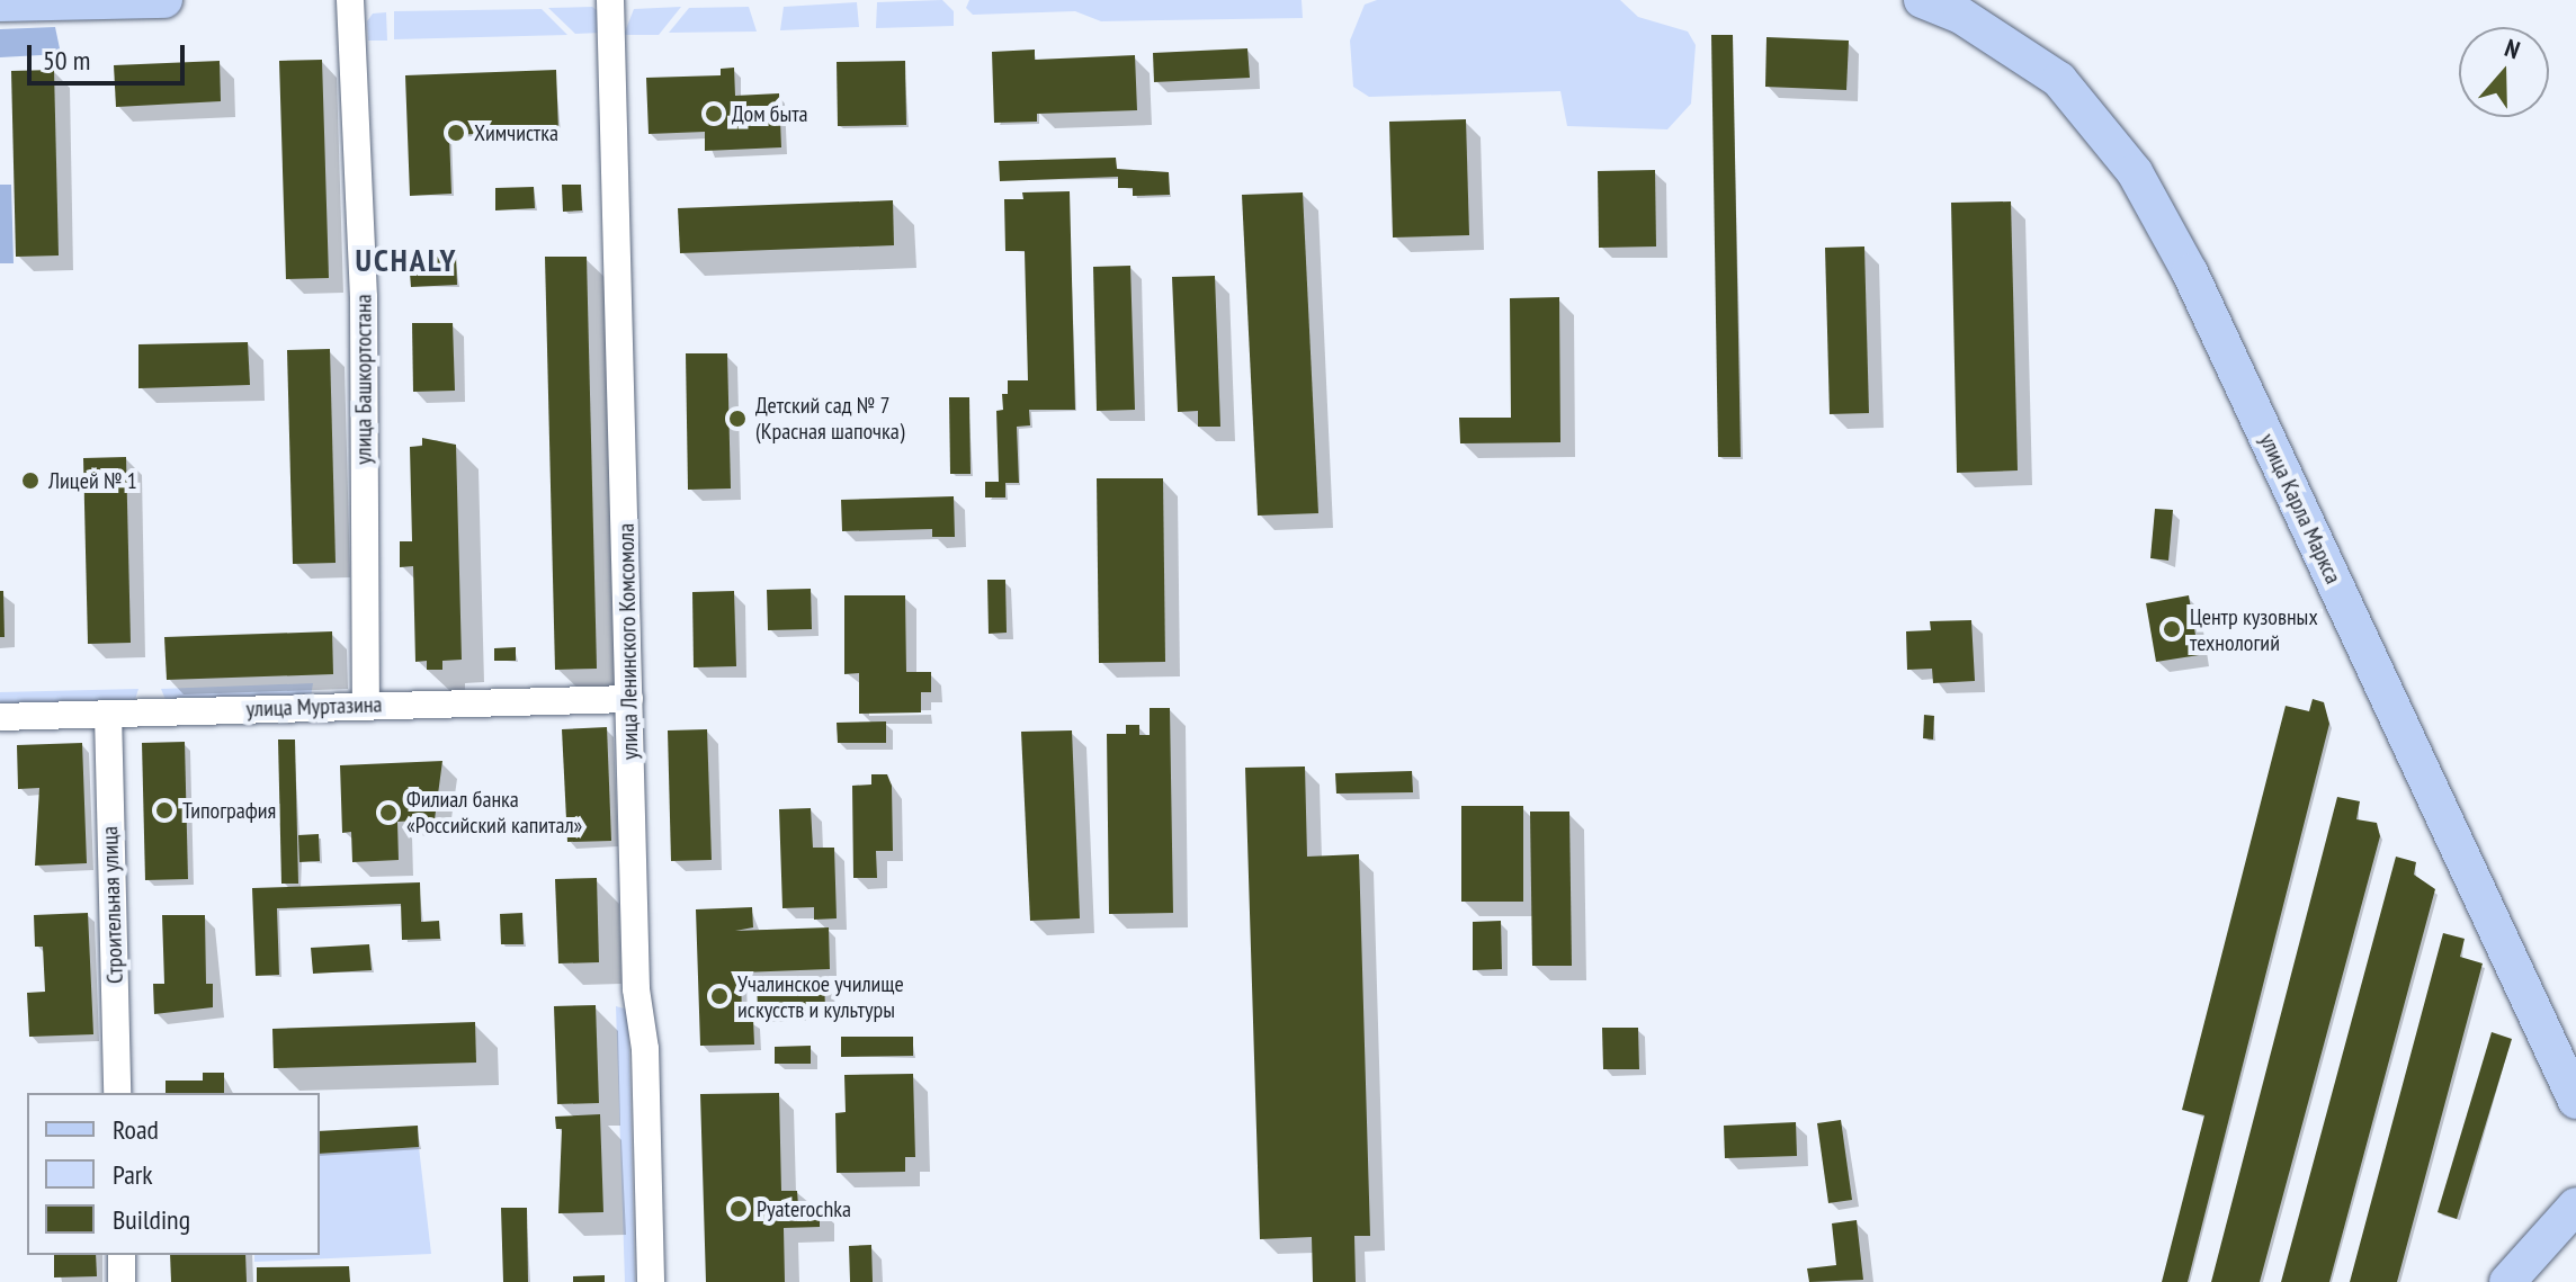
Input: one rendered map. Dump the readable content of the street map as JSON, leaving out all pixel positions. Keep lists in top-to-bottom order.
{
  "streets": {
    "main road": ["улица Карла Маркса"],
    "street": [
      "улица Башкортостана",
      "улица Ленинского Комсомола",
      "улица Муртазина",
      "Строительная улица"
    ]
  },
  "crossings": [
    ["улица Башкортостана", "улица Муртазина"],
    ["улица Ленинского Комсомола", "улица Муртазина"],
    ["улица Муртазина", "Строительная улица"]
  ],
  "districts": ["UCHALY"],
  "places": [
    "Дом быта",
    "Химчистка",
    "Детский сад № 7 (Красная шапочка)",
    "Лицей № 1",
    "Центр кузовных технологий",
    "Типография",
    "Филиал банка «Российский капитал»",
    "Учалинское училище искусств и культуры",
    "Pyaterochka"
  ],
  "legend": ["Road", "Park", "Building"],
  "scale_bar": "50 m",
  "north": "top"
}
